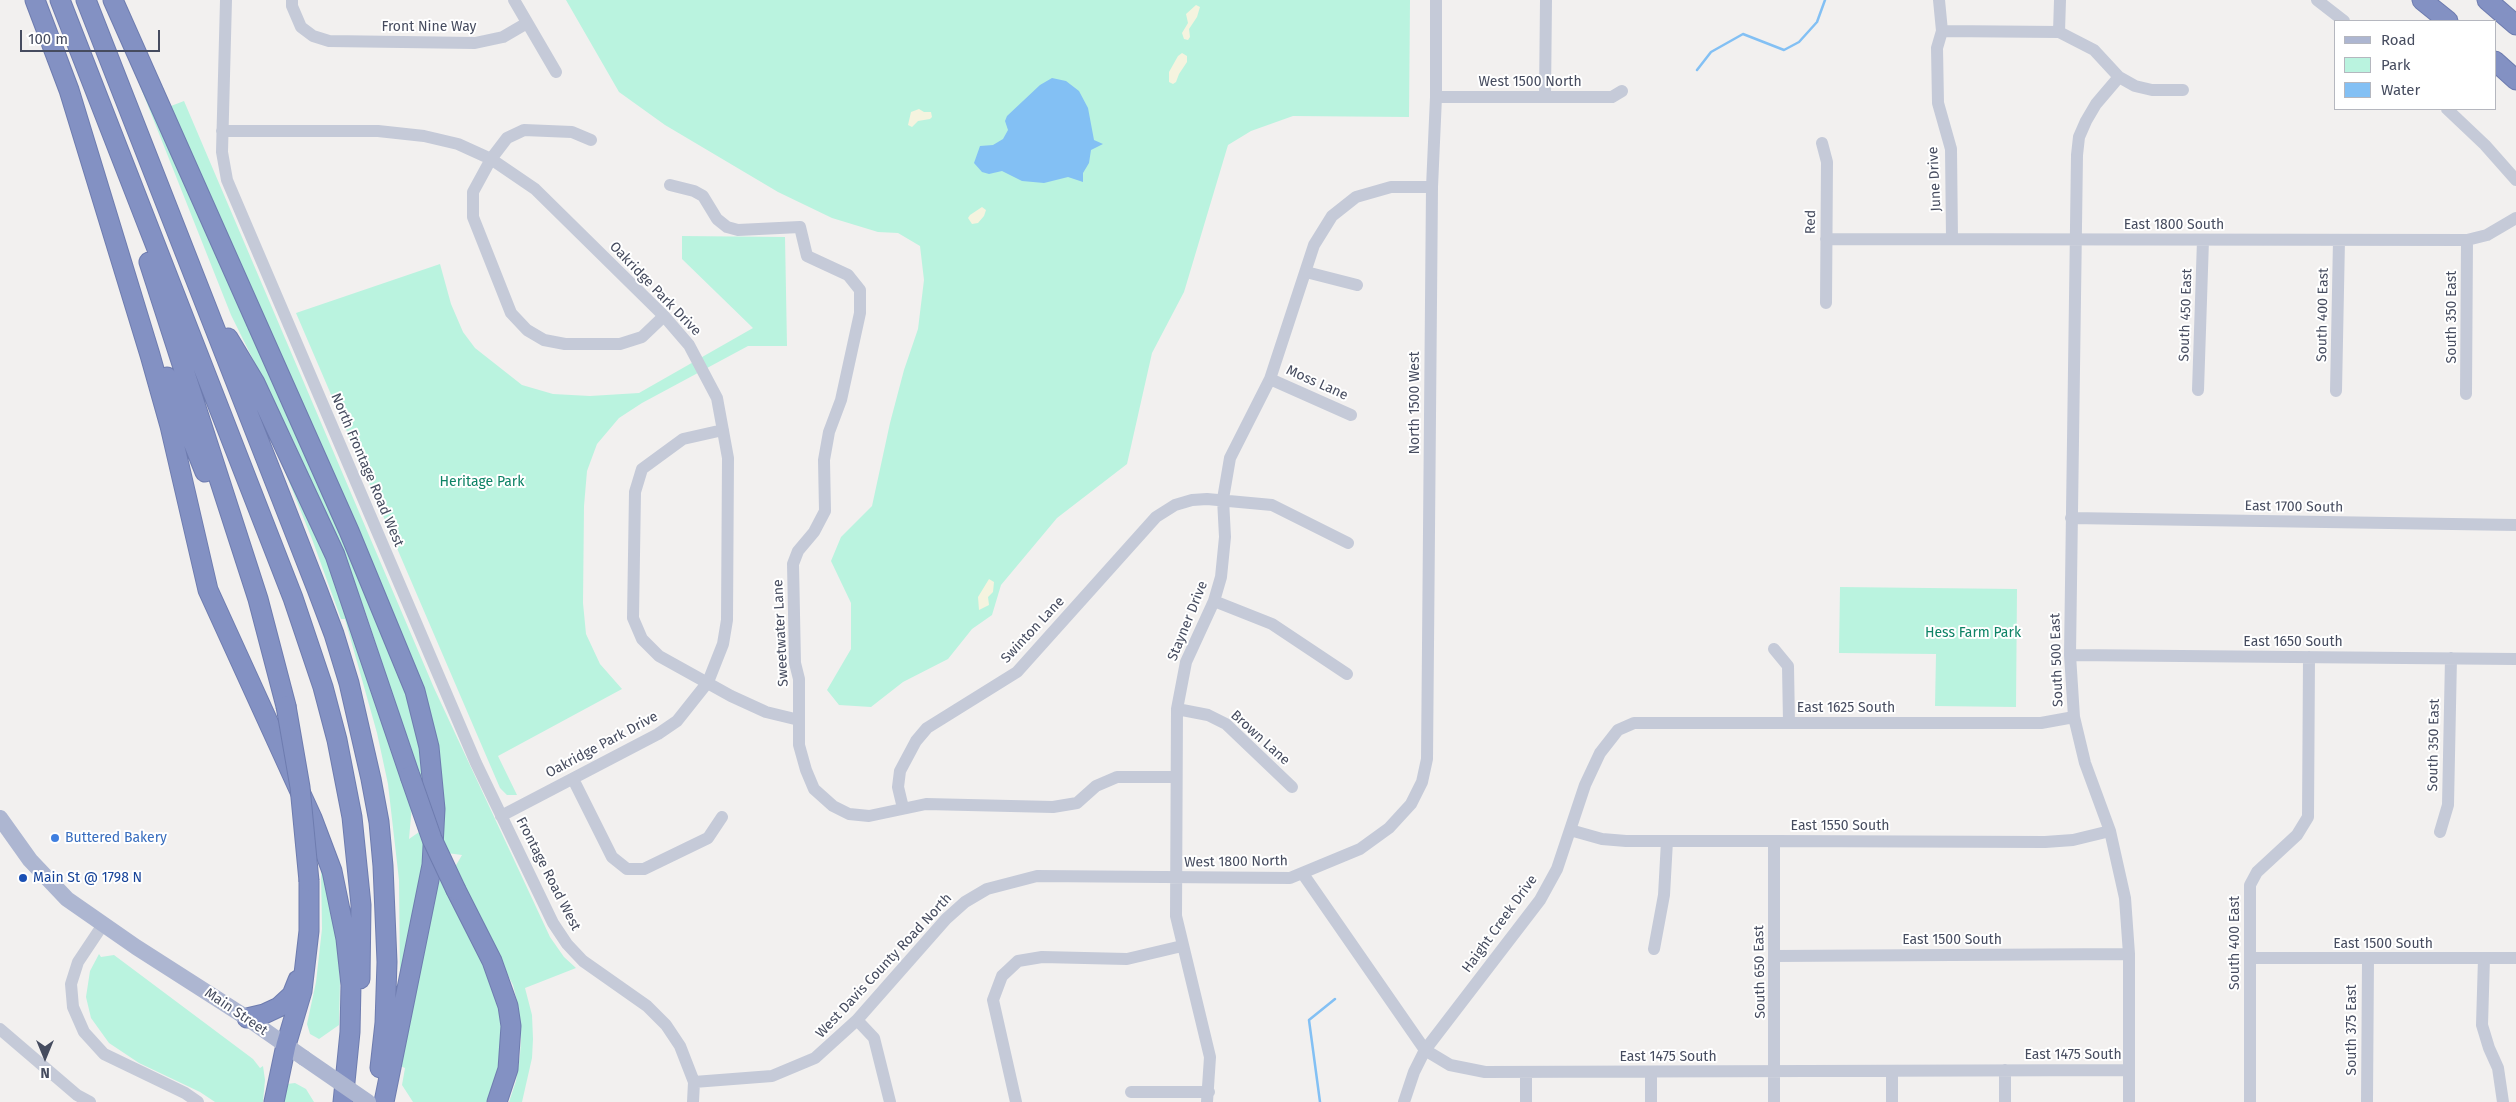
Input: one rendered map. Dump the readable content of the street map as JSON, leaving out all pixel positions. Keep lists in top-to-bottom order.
{
  "streets": {
    "main road": ["Main Street"],
    "street": [
      "Front Nine Way",
      "West 1500 North",
      "June Drive",
      "Red",
      "East 1800 South",
      "Oakridge Park Drive",
      "South 450 East",
      "South 400 East",
      "South 350 East",
      "Moss Lane",
      "North 1500 West",
      "North Frontage Road West",
      "East 1700 South",
      "Stayner Drive",
      "Swinton Lane",
      "Sweetwater Lane",
      "East 1650 South",
      "South 500 East",
      "East 1625 South",
      "Brown Lane",
      "East 1550 South",
      "West 1800 North",
      "Frontage Road West",
      "Haight Creek Drive",
      "East 1500 South",
      "West Davis County Road North",
      "South 650 East",
      "South 375 East",
      "East 1475 South"
    ]
  },
  "crossings": [
    ["West 1500 North", "North 1500 West"],
    ["June Drive", "East 1800 South"],
    ["Red", "East 1800 South"],
    ["East 1800 South", "South 450 East"],
    ["East 1800 South", "South 400 East"],
    ["East 1800 South", "South 350 East"],
    ["East 1800 South", "South 500 East"],
    ["Oakridge Park Drive", "North Frontage Road West"],
    ["Oakridge Park Drive", "Frontage Road West"],
    ["South 400 East", "East 1650 South"],
    ["South 400 East", "East 1500 South"],
    ["South 350 East", "East 1650 South"],
    ["Moss Lane", "Stayner Drive"],
    ["North 1500 West", "Stayner Drive"],
    ["North 1500 West", "West 1800 North"],
    ["North Frontage Road West", "Frontage Road West"],
    ["East 1700 South", "South 500 East"],
    ["Stayner Drive", "Swinton Lane"],
    ["Stayner Drive", "Sweetwater Lane"],
    ["Stayner Drive", "Brown Lane"],
    ["Stayner Drive", "West 1800 North"],
    ["Swinton Lane", "Sweetwater Lane"],
    ["East 1650 South", "South 500 East"],
    ["South 500 East", "East 1625 South"],
    ["South 500 East", "East 1550 South"],
    ["South 500 East", "East 1500 South"],
    ["South 500 East", "East 1475 South"],
    ["East 1625 South", "Haight Creek Drive"],
    ["East 1550 South", "Haight Creek Drive"],
    ["East 1550 South", "South 650 East"],
    ["West 1800 North", "West Davis County Road North"],
    ["West 1800 North", "East 1475 South"],
    ["Frontage Road West", "West Davis County Road North"],
    ["Haight Creek Drive", "East 1475 South"],
    ["East 1500 South", "South 650 East"],
    ["East 1500 South", "South 375 East"],
    ["South 650 East", "East 1475 South"]
  ],
  "parks": ["Heritage Park", "Hess Farm Park"],
  "places": ["Buttered Bakery", "Main St @ 1798 N"],
  "legend": ["Road", "Park", "Water"],
  "scale_bar": "100 m",
  "north": "bottom"
}
